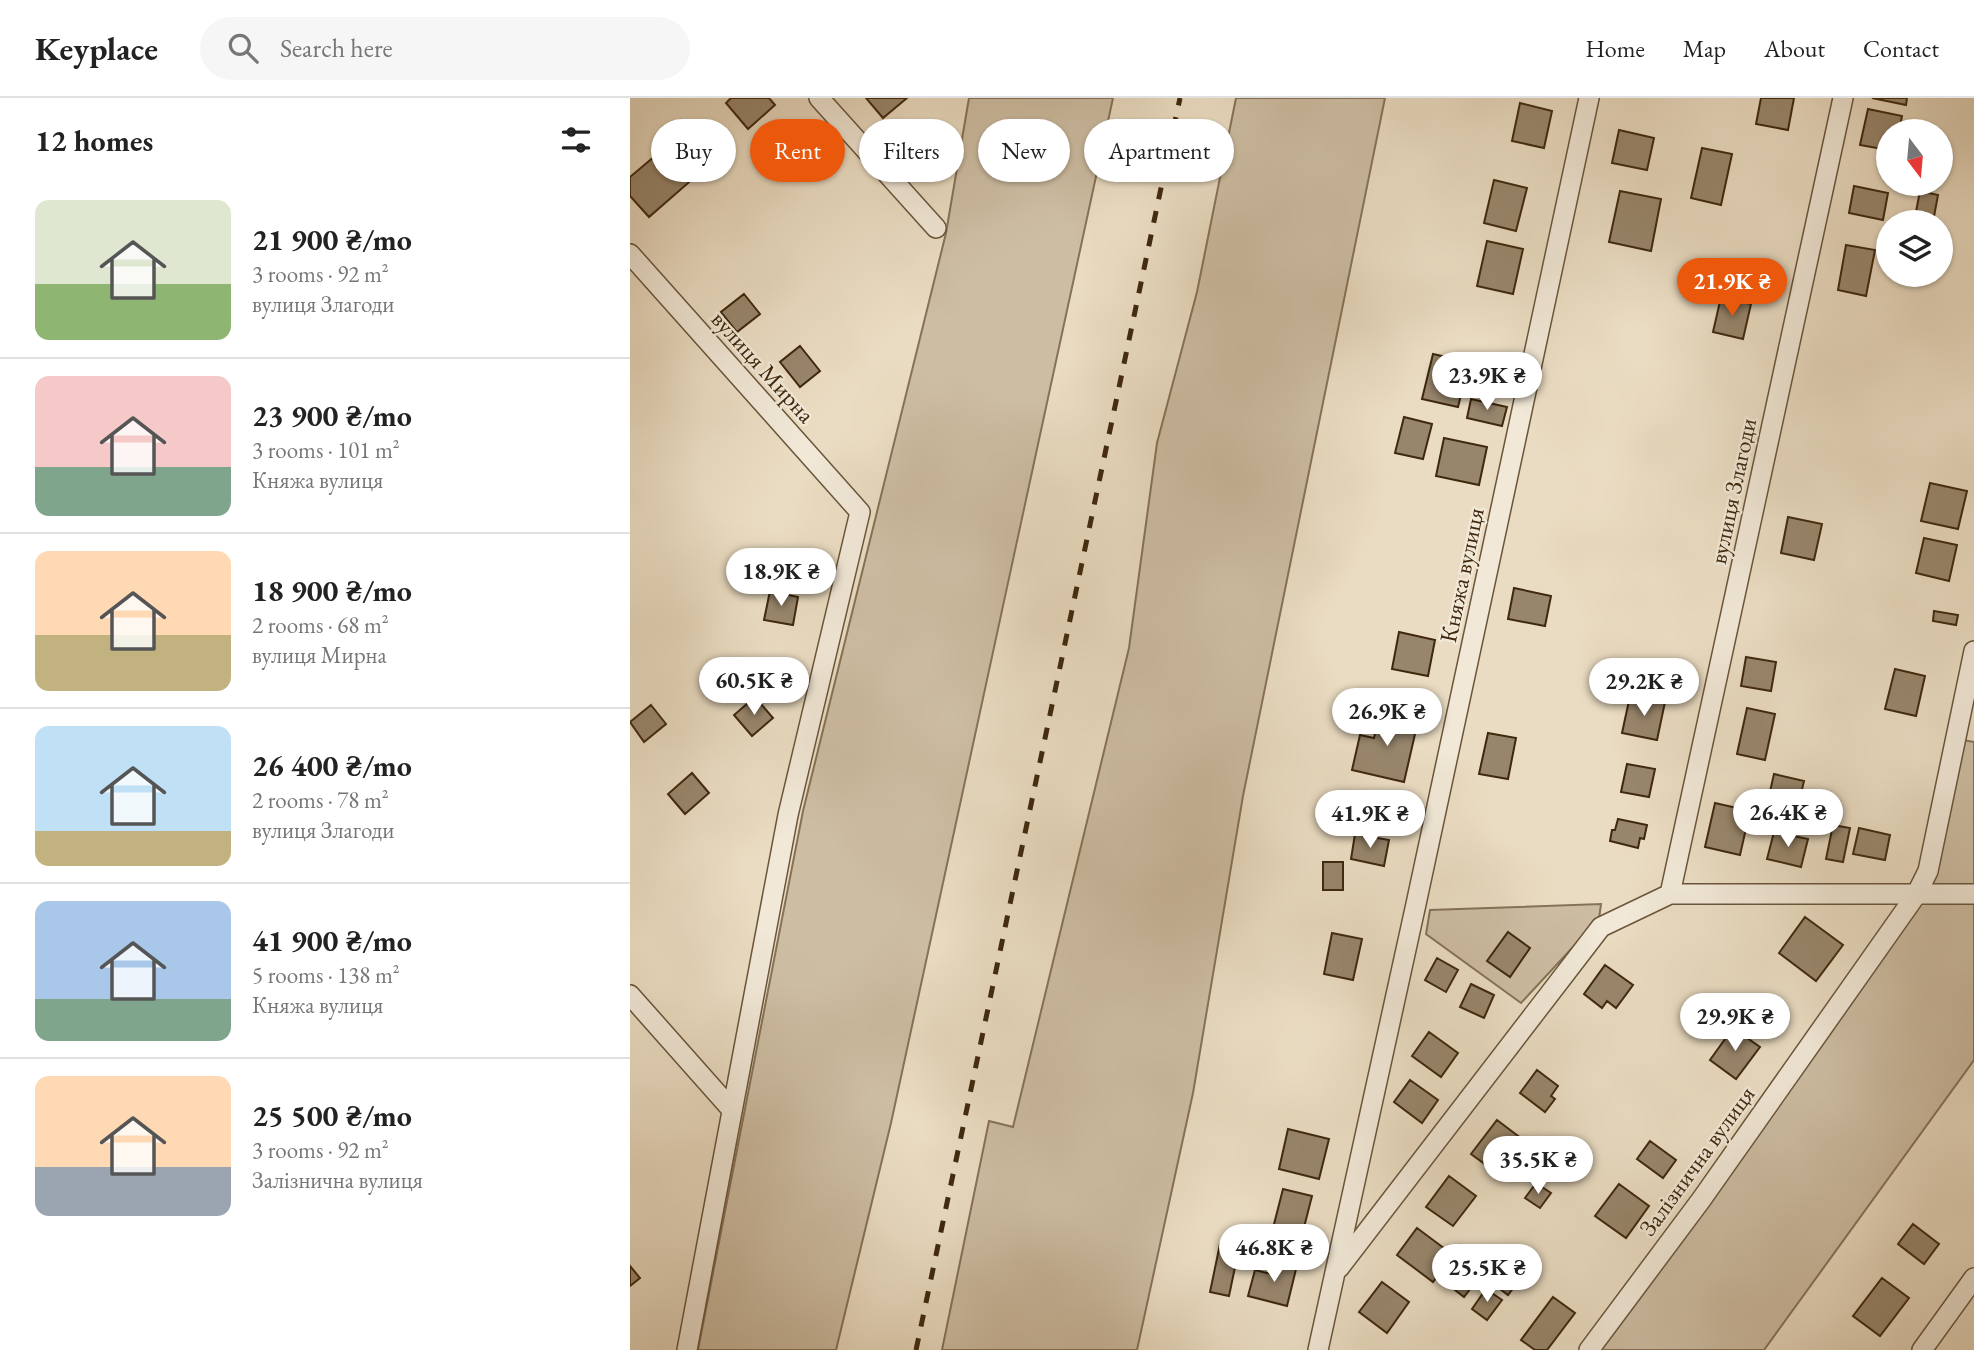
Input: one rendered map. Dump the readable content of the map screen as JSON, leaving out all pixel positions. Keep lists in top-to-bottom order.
{
  "streets": {
    "street": [
      "вулиця Мирна",
      "вулиця Злагоди",
      "Княжа вулиця",
      "Залізнична вулиця"
    ]
  },
  "north": "bottom",
  "page": {
    "header": "Keyplace",
    "search": "Search here",
    "nav": [
      "Home",
      "Map",
      "About",
      "Contact"
    ],
    "heading": "12 homes",
    "chip": [
      "Buy",
      "Rent",
      "Filters",
      "New",
      "Apartment"
    ],
    "list": [
      {
        "name": "21 900 ₴/mo",
        "note": "3 rooms · 92 m² · вулиця Злагоди"
      },
      {
        "name": "23 900 ₴/mo",
        "note": "3 rooms · 101 m² · Княжа вулиця"
      },
      {
        "name": "18 900 ₴/mo",
        "note": "2 rooms · 68 m² · вулиця Мирна"
      },
      {
        "name": "26 400 ₴/mo",
        "note": "2 rooms · 78 m² · вулиця Злагоди"
      },
      {
        "name": "41 900 ₴/mo",
        "note": "5 rooms · 138 m² · Княжа вулиця"
      },
      {
        "name": "25 500 ₴/mo",
        "note": "3 rooms · 92 m² · Залізнична вулиця"
      }
    ],
    "price": [
      "21.9K ₴",
      "23.9K ₴",
      "18.9K ₴",
      "60.5K ₴",
      "29.2K ₴",
      "26.9K ₴",
      "26.4K ₴",
      "41.9K ₴",
      "29.9K ₴",
      "35.5K ₴",
      "46.8K ₴",
      "25.5K ₴"
    ]
  }
}
